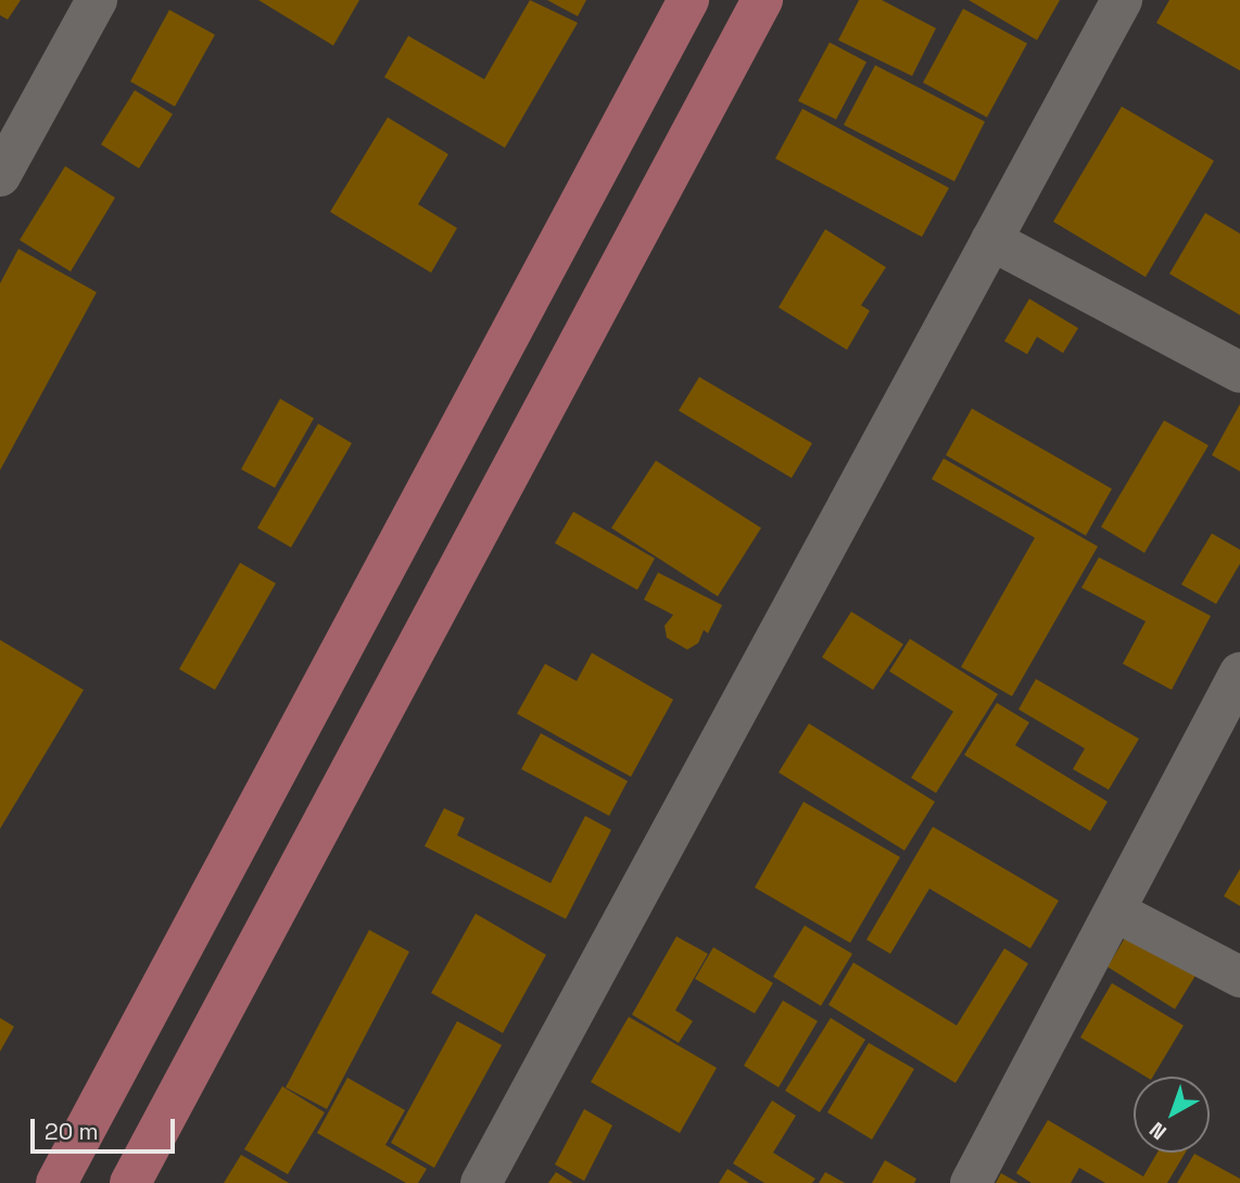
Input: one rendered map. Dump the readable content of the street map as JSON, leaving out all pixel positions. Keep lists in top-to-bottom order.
{
  "scale_bar": "20 m",
  "north": "bottom left"
}
